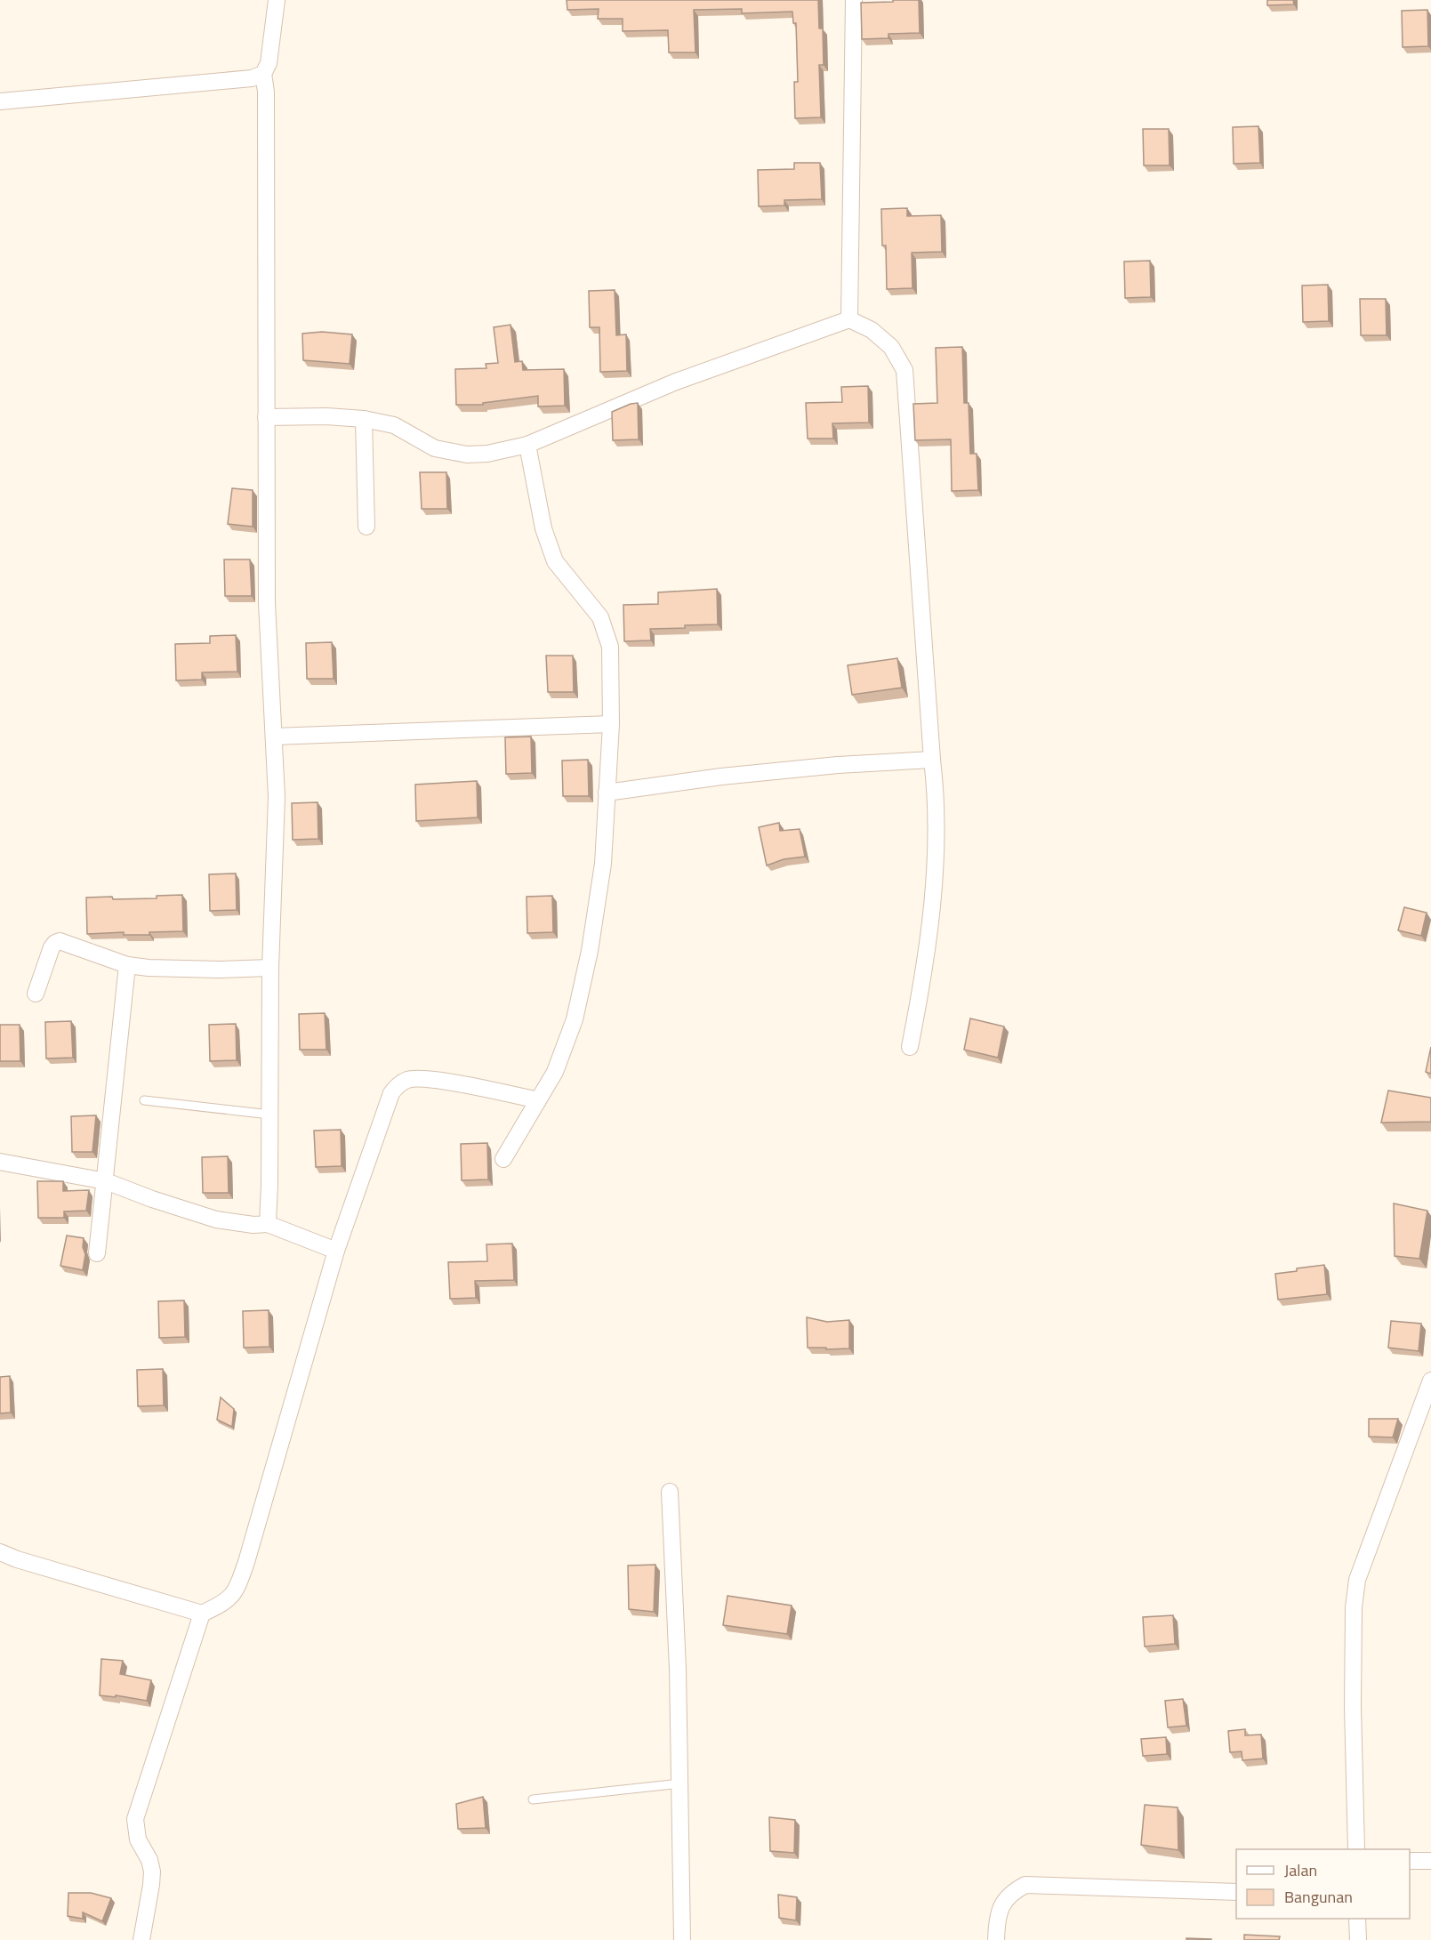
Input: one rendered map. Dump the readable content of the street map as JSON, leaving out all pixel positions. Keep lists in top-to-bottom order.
{
  "legend": ["Jalan", "Bangunan"]
}
